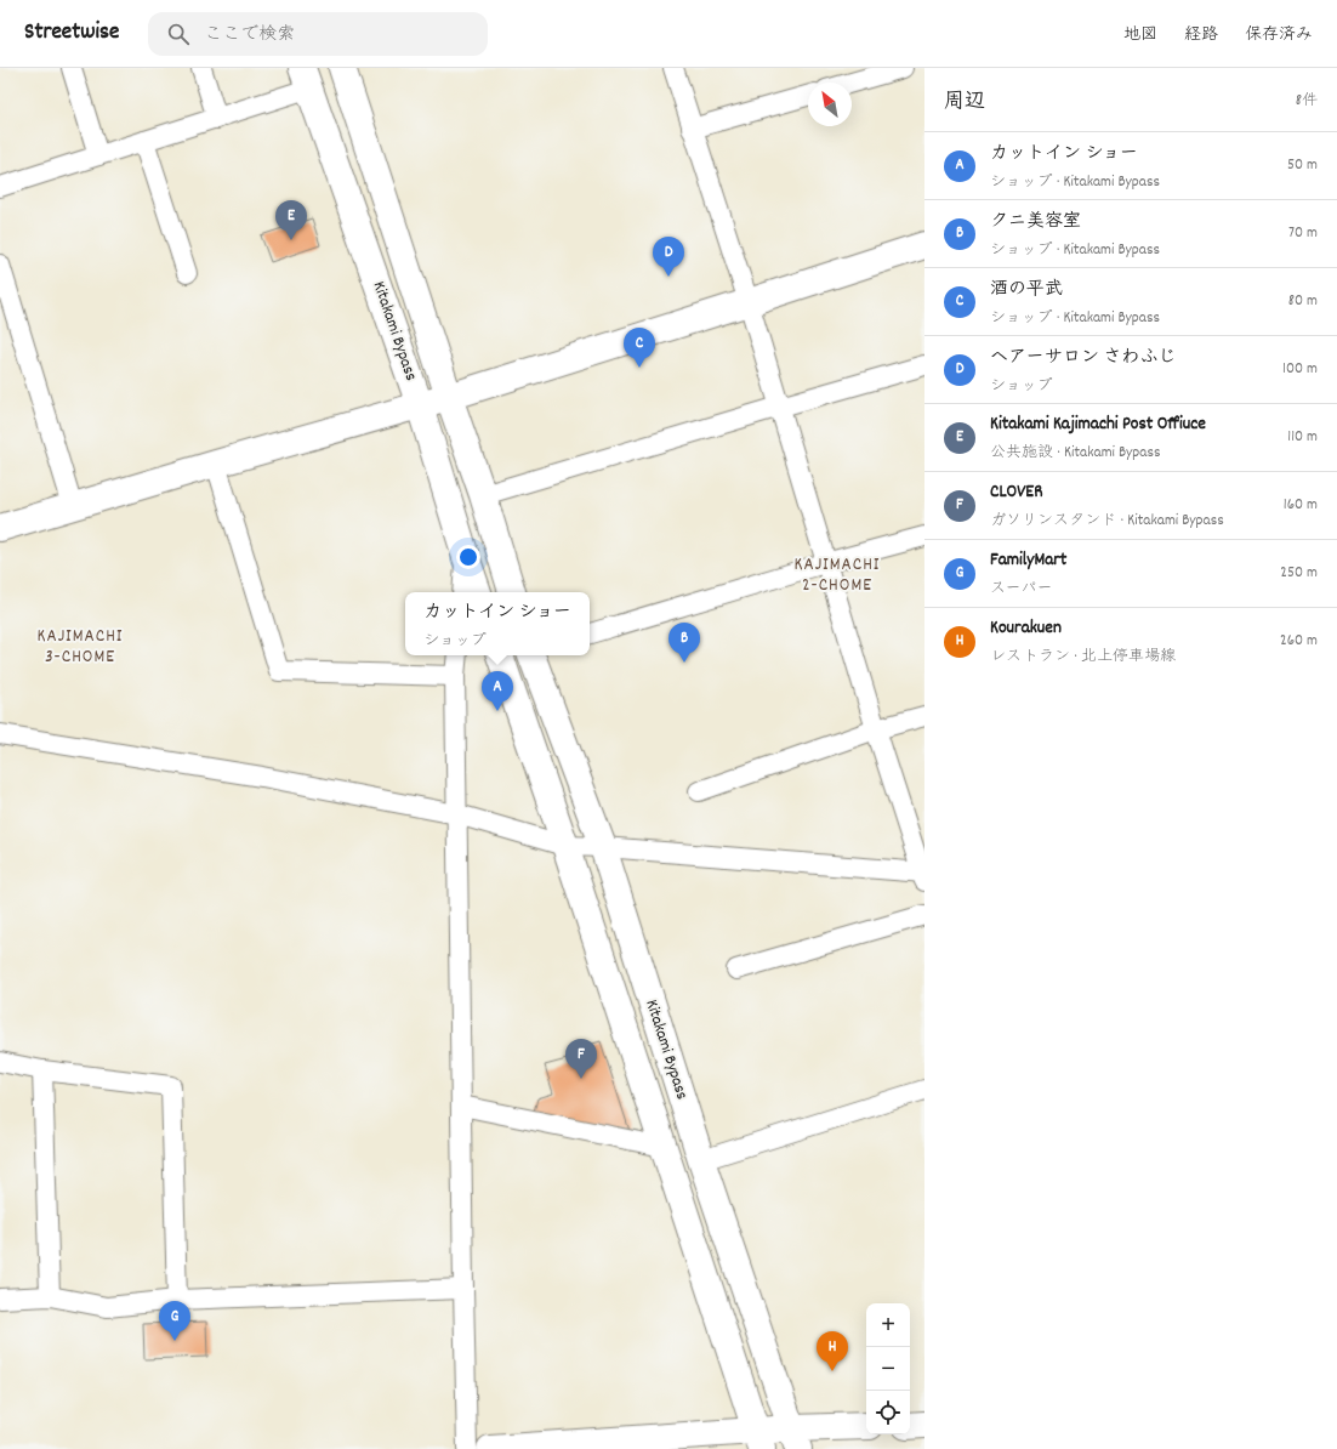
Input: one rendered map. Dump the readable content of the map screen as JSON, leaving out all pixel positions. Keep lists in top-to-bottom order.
{
  "streets": {
    "main road": ["Kitakami Bypass"]
  },
  "districts": ["KAJIMACHI 2-CHOME", "KAJIMACHI 3-CHOME"],
  "north": "top left",
  "page": {
    "header": "Streetwise",
    "search": "ここで検索",
    "nav": ["地図", "経路", "保存済み"],
    "heading": ["周辺", "8件"],
    "list": [
      {
        "mark": "A",
        "name": "カットイン ショー",
        "note": "ショップ · Kitakami Bypass",
        "value": "50 m"
      },
      {
        "mark": "B",
        "name": "クニ美容室",
        "note": "ショップ · Kitakami Bypass",
        "value": "70 m"
      },
      {
        "mark": "C",
        "name": "酒の平武",
        "note": "ショップ · Kitakami Bypass",
        "value": "80 m"
      },
      {
        "mark": "D",
        "name": "ヘアーサロン さわふじ",
        "note": "ショップ",
        "value": "100 m"
      },
      {
        "mark": "E",
        "name": "Kitakami Kajimachi Post Offiuce",
        "note": "公共施設 · Kitakami Bypass",
        "value": "110 m"
      },
      {
        "mark": "F",
        "name": "CLOVER",
        "note": "ガソリンスタンド · Kitakami Bypass",
        "value": "160 m"
      },
      {
        "mark": "G",
        "name": "FamilyMart",
        "note": "スーパー",
        "value": "250 m"
      },
      {
        "mark": "H",
        "name": "Kourakuen",
        "note": "レストラン · 北上停車場線",
        "value": "260 m"
      }
    ],
    "pins": [
      "E",
      "D",
      "C",
      "B",
      "A",
      "F",
      "G",
      "H"
    ],
    "popup": ["カットイン ショー", "ショップ"],
    "map_buttons": ["+", "−"]
  }
}
